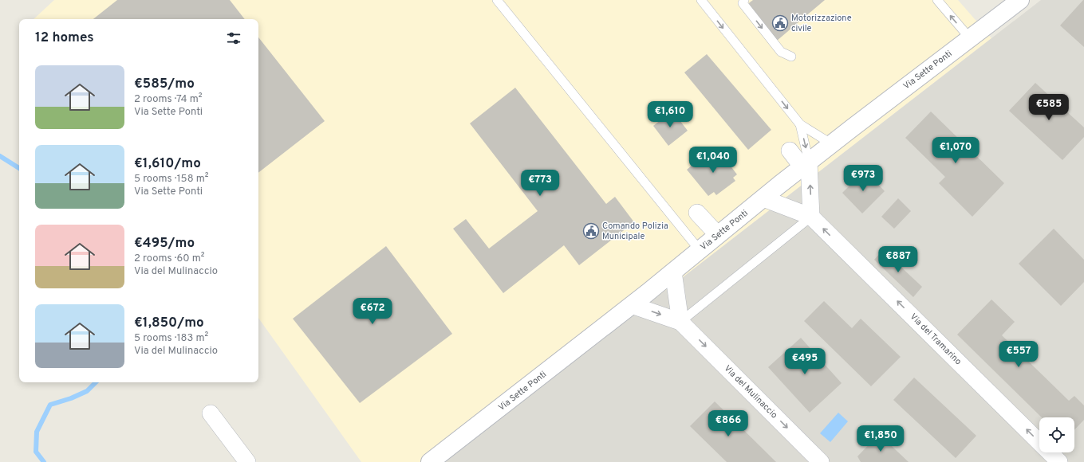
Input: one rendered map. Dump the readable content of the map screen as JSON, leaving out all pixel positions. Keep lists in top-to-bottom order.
{
  "streets": {
    "main road": ["Via Sette Ponti"],
    "street": ["Via del Tramarino", "Via del Mulinaccio"]
  },
  "crossings": [
    ["Via Sette Ponti", "Via del Tramarino"],
    ["Via Sette Ponti", "Via del Mulinaccio"]
  ],
  "one_way": ["Via del Tramarino", "Via del Mulinaccio"],
  "places": {
    "public building": ["Motorizzazione civile", "Comando Polizia Municipale"]
  },
  "page": {
    "heading": "12 homes",
    "list": [
      {
        "name": "€585/mo",
        "note": "2 rooms · 74 m² · Via Sette Ponti"
      },
      {
        "name": "€1,610/mo",
        "note": "5 rooms · 158 m² · Via Sette Ponti"
      },
      {
        "name": "€495/mo",
        "note": "2 rooms · 60 m² · Via del Mulinaccio"
      },
      {
        "name": "€1,850/mo",
        "note": "5 rooms · 183 m² · Via del Mulinaccio"
      }
    ],
    "price": [
      "€585",
      "€1,610",
      "€1,070",
      "€1,040",
      "€973",
      "€773",
      "€887",
      "€672",
      "€557",
      "€495",
      "€866",
      "€1,850"
    ]
  }
}
